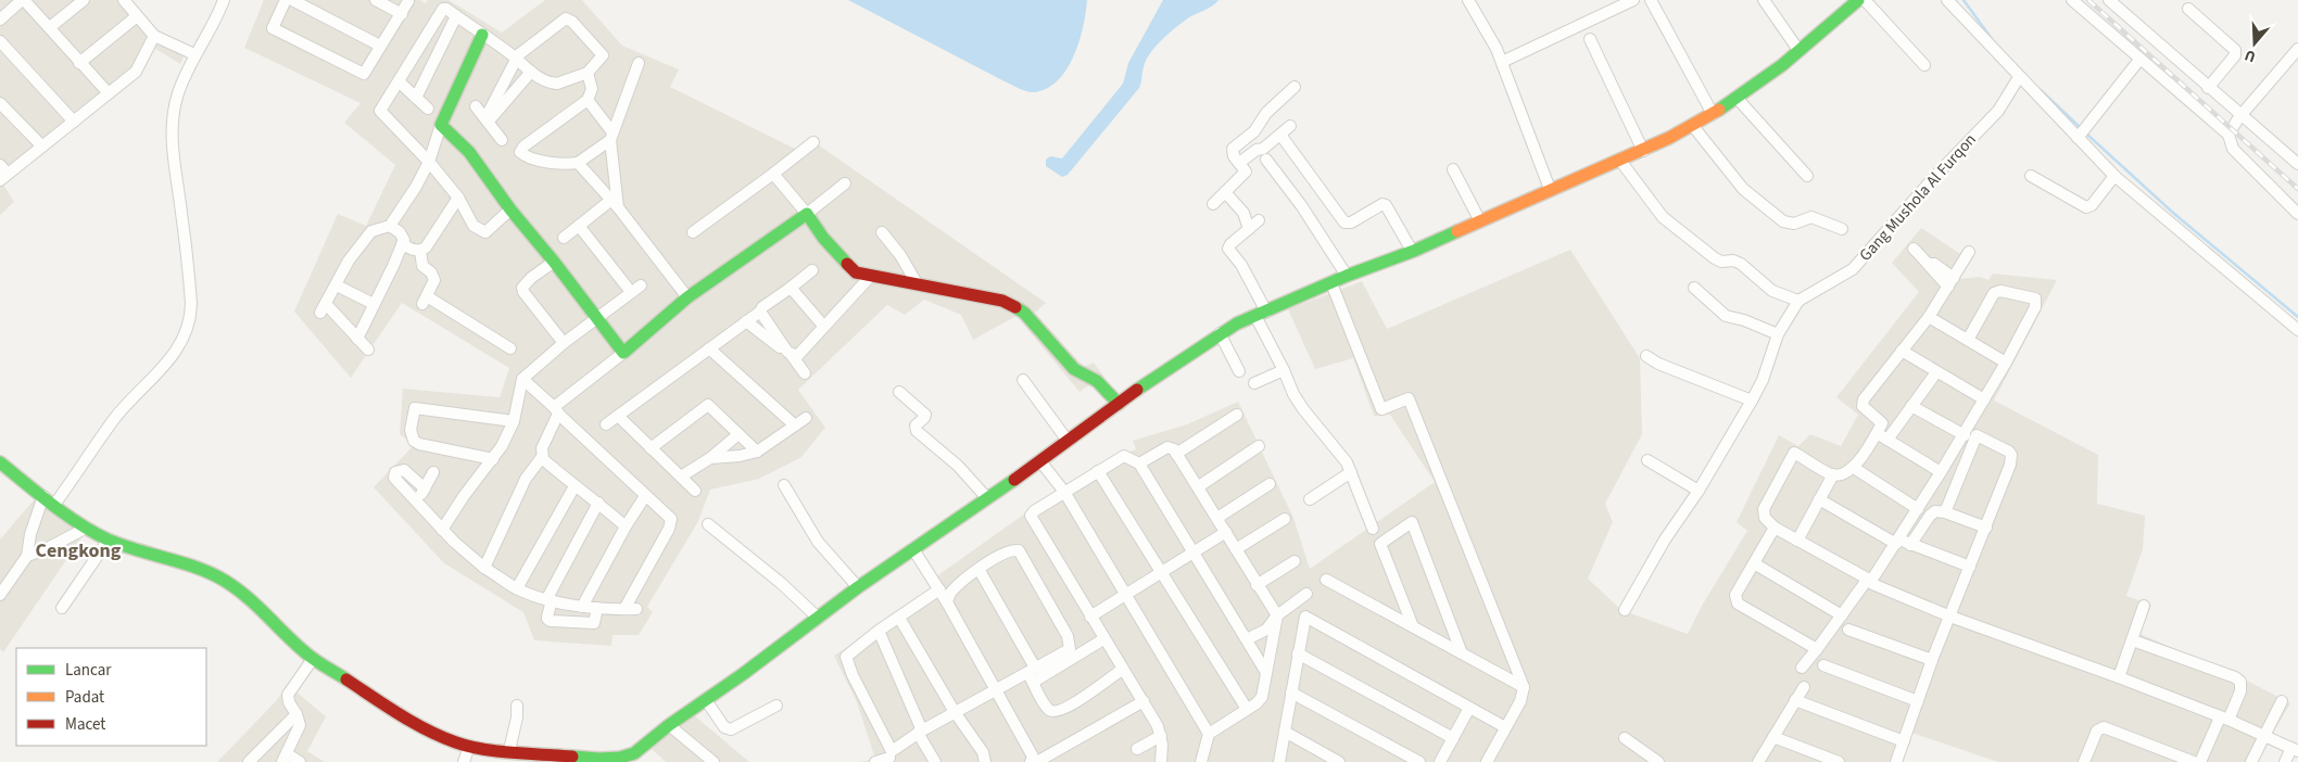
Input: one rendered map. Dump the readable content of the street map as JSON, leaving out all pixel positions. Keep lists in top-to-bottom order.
{
  "streets": {
    "street": ["Gang Mushola Al Furqon"]
  },
  "districts": ["Cengkong"],
  "legend": ["Lancar", "Padat", "Macet"],
  "north": "bottom"
}
